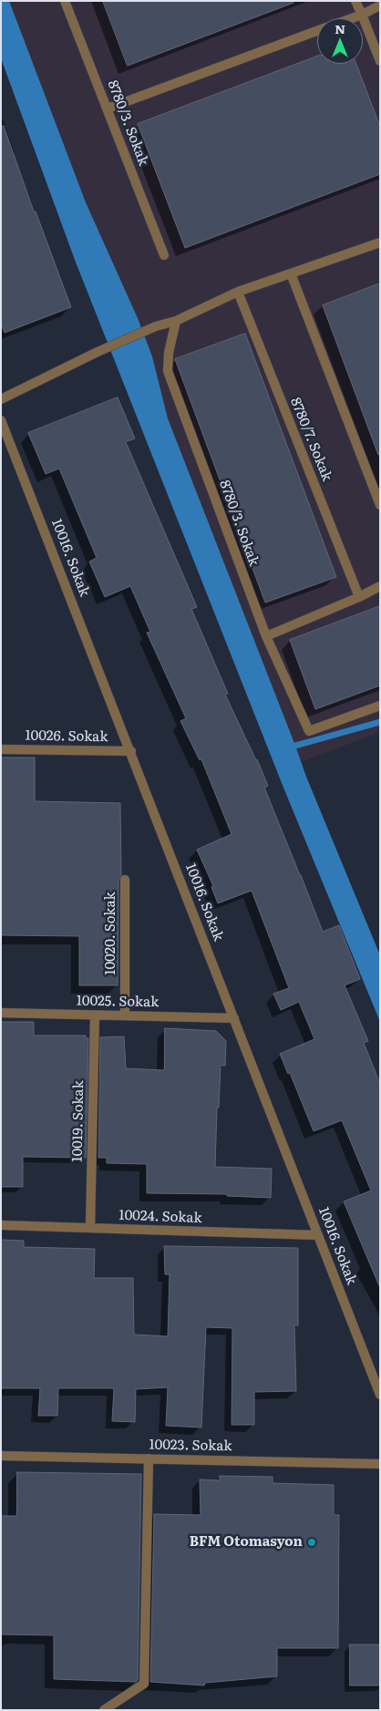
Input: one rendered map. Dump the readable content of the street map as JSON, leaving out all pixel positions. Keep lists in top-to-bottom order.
{
  "streets": {
    "street": [
      "8780/3. Sokak",
      "8780/7. Sokak",
      "10016. Sokak",
      "10026. Sokak",
      "10020. Sokak",
      "10025. Sokak",
      "10019. Sokak",
      "10024. Sokak",
      "10023. Sokak"
    ]
  },
  "crossings": [
    ["10016. Sokak", "10026. Sokak"],
    ["10016. Sokak", "10025. Sokak"],
    ["10016. Sokak", "10024. Sokak"],
    ["10020. Sokak", "10025. Sokak"],
    ["10025. Sokak", "10019. Sokak"],
    ["10019. Sokak", "10024. Sokak"]
  ],
  "places": ["BFM Otomasyon"],
  "north": "top"
}
